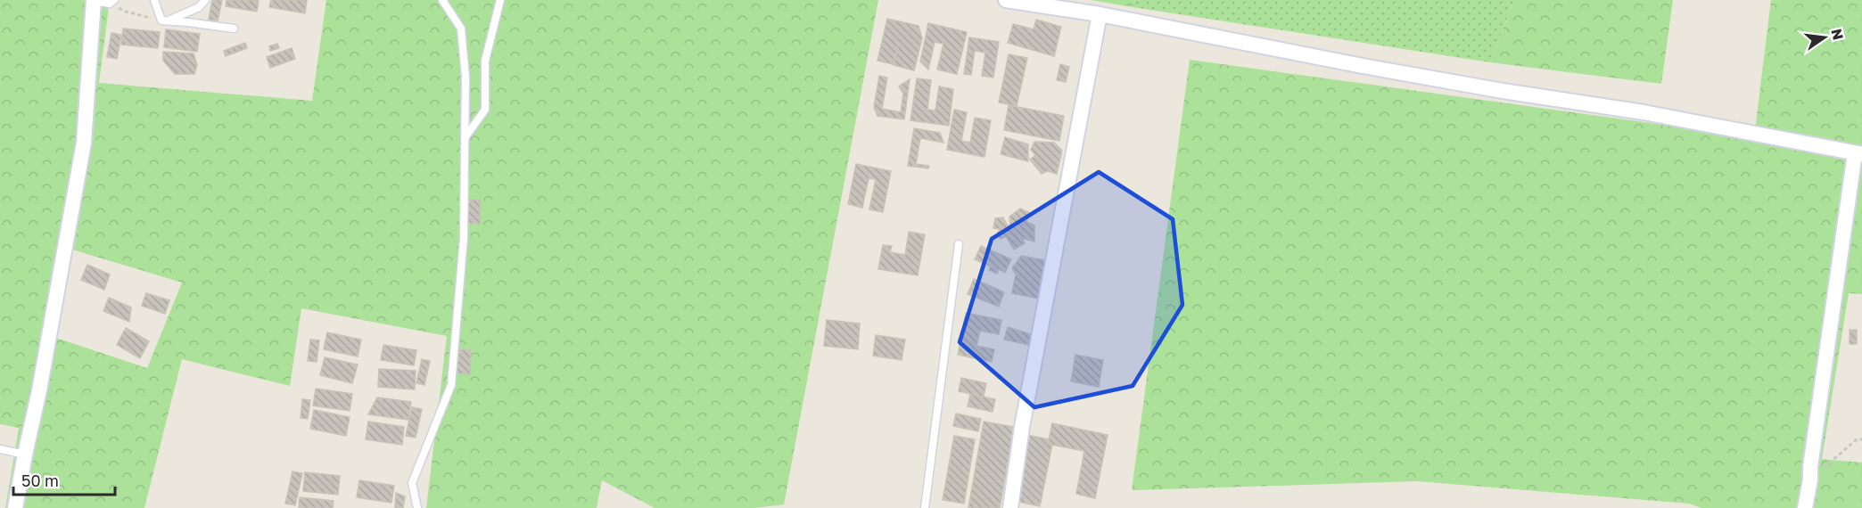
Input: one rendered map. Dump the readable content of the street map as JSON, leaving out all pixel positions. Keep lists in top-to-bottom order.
{
  "scale_bar": "50 m",
  "north": "right"
}
